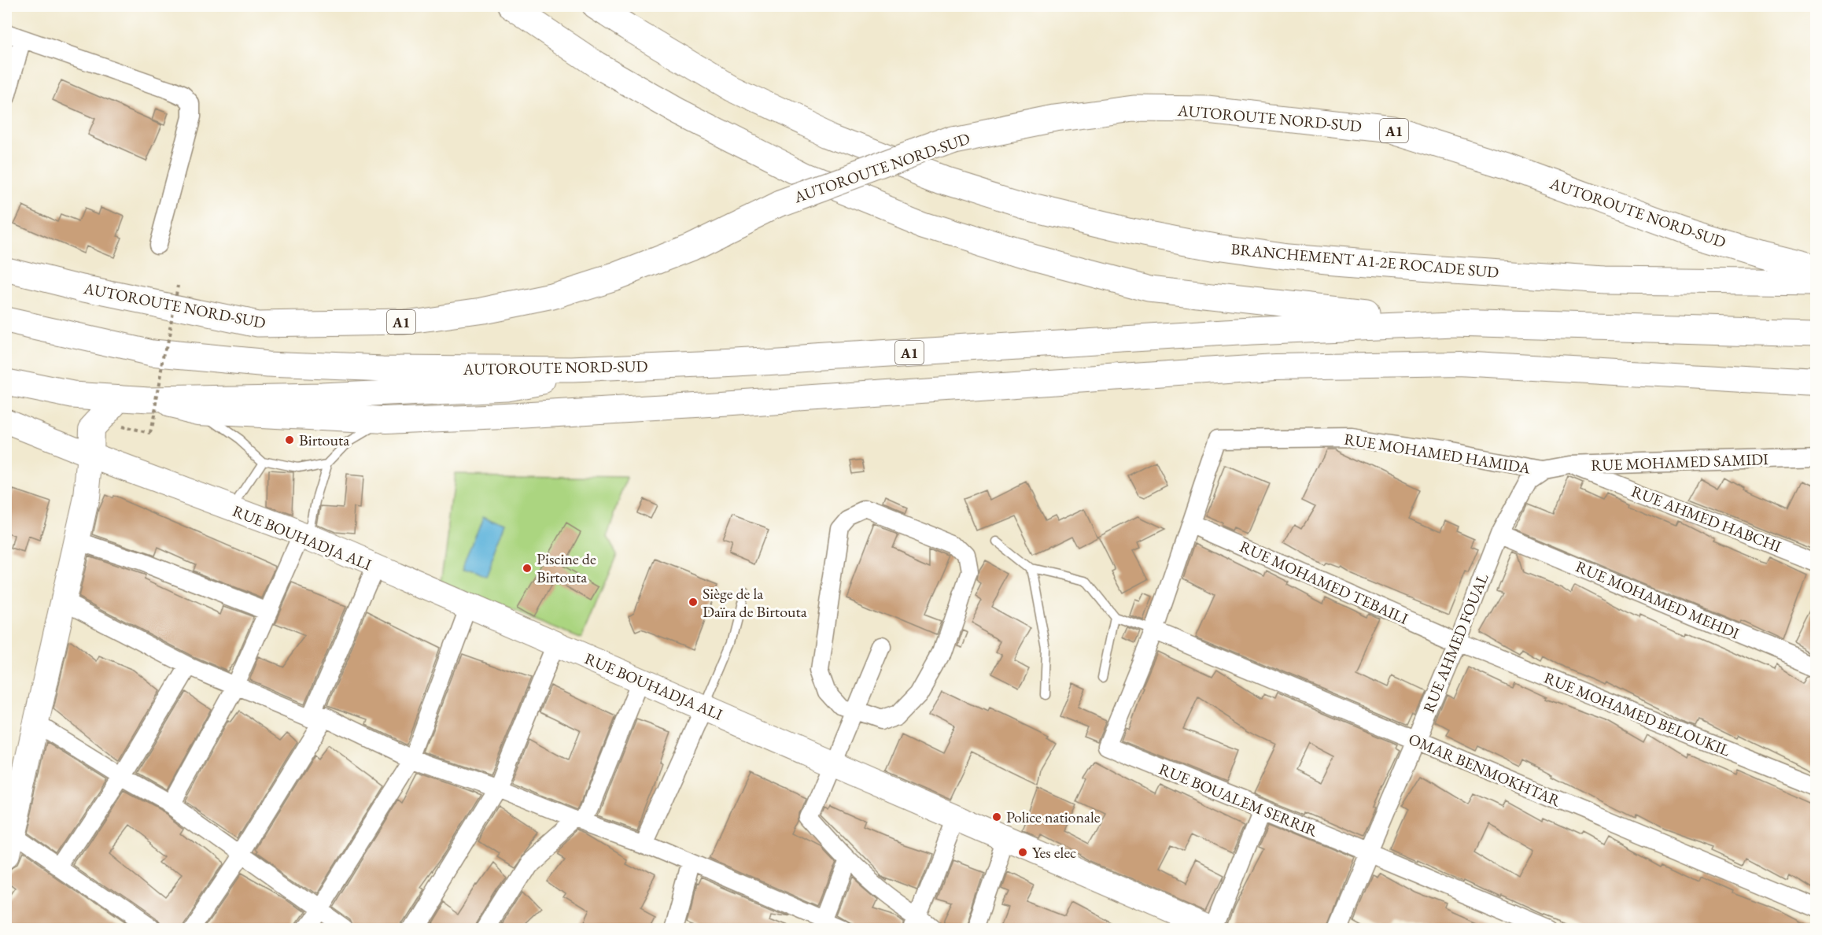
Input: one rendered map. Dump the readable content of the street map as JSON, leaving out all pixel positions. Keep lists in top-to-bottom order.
{
  "streets": {
    "highway": ["AUTOROUTE NORD-SUD", "A1", "BRANCHEMENT A1-2E ROCADE SUD"],
    "main road": ["RUE BOUHADJA ALI"],
    "street": [
      "RUE MOHAMED HAMIDA",
      "RUE MOHAMED SAMIDI",
      "RUE AHMED HABCHI",
      "RUE MOHAMED TEBAILI",
      "RUE MOHAMED MEHDI",
      "RUE AHMED FOUAL",
      "RUE MOHAMED BELOUKIL",
      "OMAR BENMOKHTAR",
      "RUE BOUALEM SERRIR"
    ]
  },
  "crossings": [
    ["RUE MOHAMED HAMIDA", "RUE MOHAMED SAMIDI"],
    ["RUE MOHAMED HAMIDA", "RUE MOHAMED TEBAILI"],
    ["RUE MOHAMED HAMIDA", "RUE AHMED FOUAL"],
    ["RUE MOHAMED SAMIDI", "RUE AHMED HABCHI"],
    ["RUE MOHAMED SAMIDI", "RUE AHMED FOUAL"],
    ["RUE MOHAMED TEBAILI", "RUE AHMED FOUAL"],
    ["RUE MOHAMED TEBAILI", "RUE MOHAMED BELOUKIL"],
    ["RUE MOHAMED MEHDI", "RUE AHMED FOUAL"],
    ["RUE AHMED FOUAL", "RUE MOHAMED BELOUKIL"],
    ["RUE AHMED FOUAL", "OMAR BENMOKHTAR"],
    ["RUE AHMED FOUAL", "RUE BOUALEM SERRIR"],
    ["OMAR BENMOKHTAR", "RUE BOUALEM SERRIR"]
  ],
  "places": [
    "Birtouta",
    "Piscine de Birtouta",
    "Siège de la Daïra de Birtouta",
    "Police nationale",
    "Yes elec"
  ]
}
